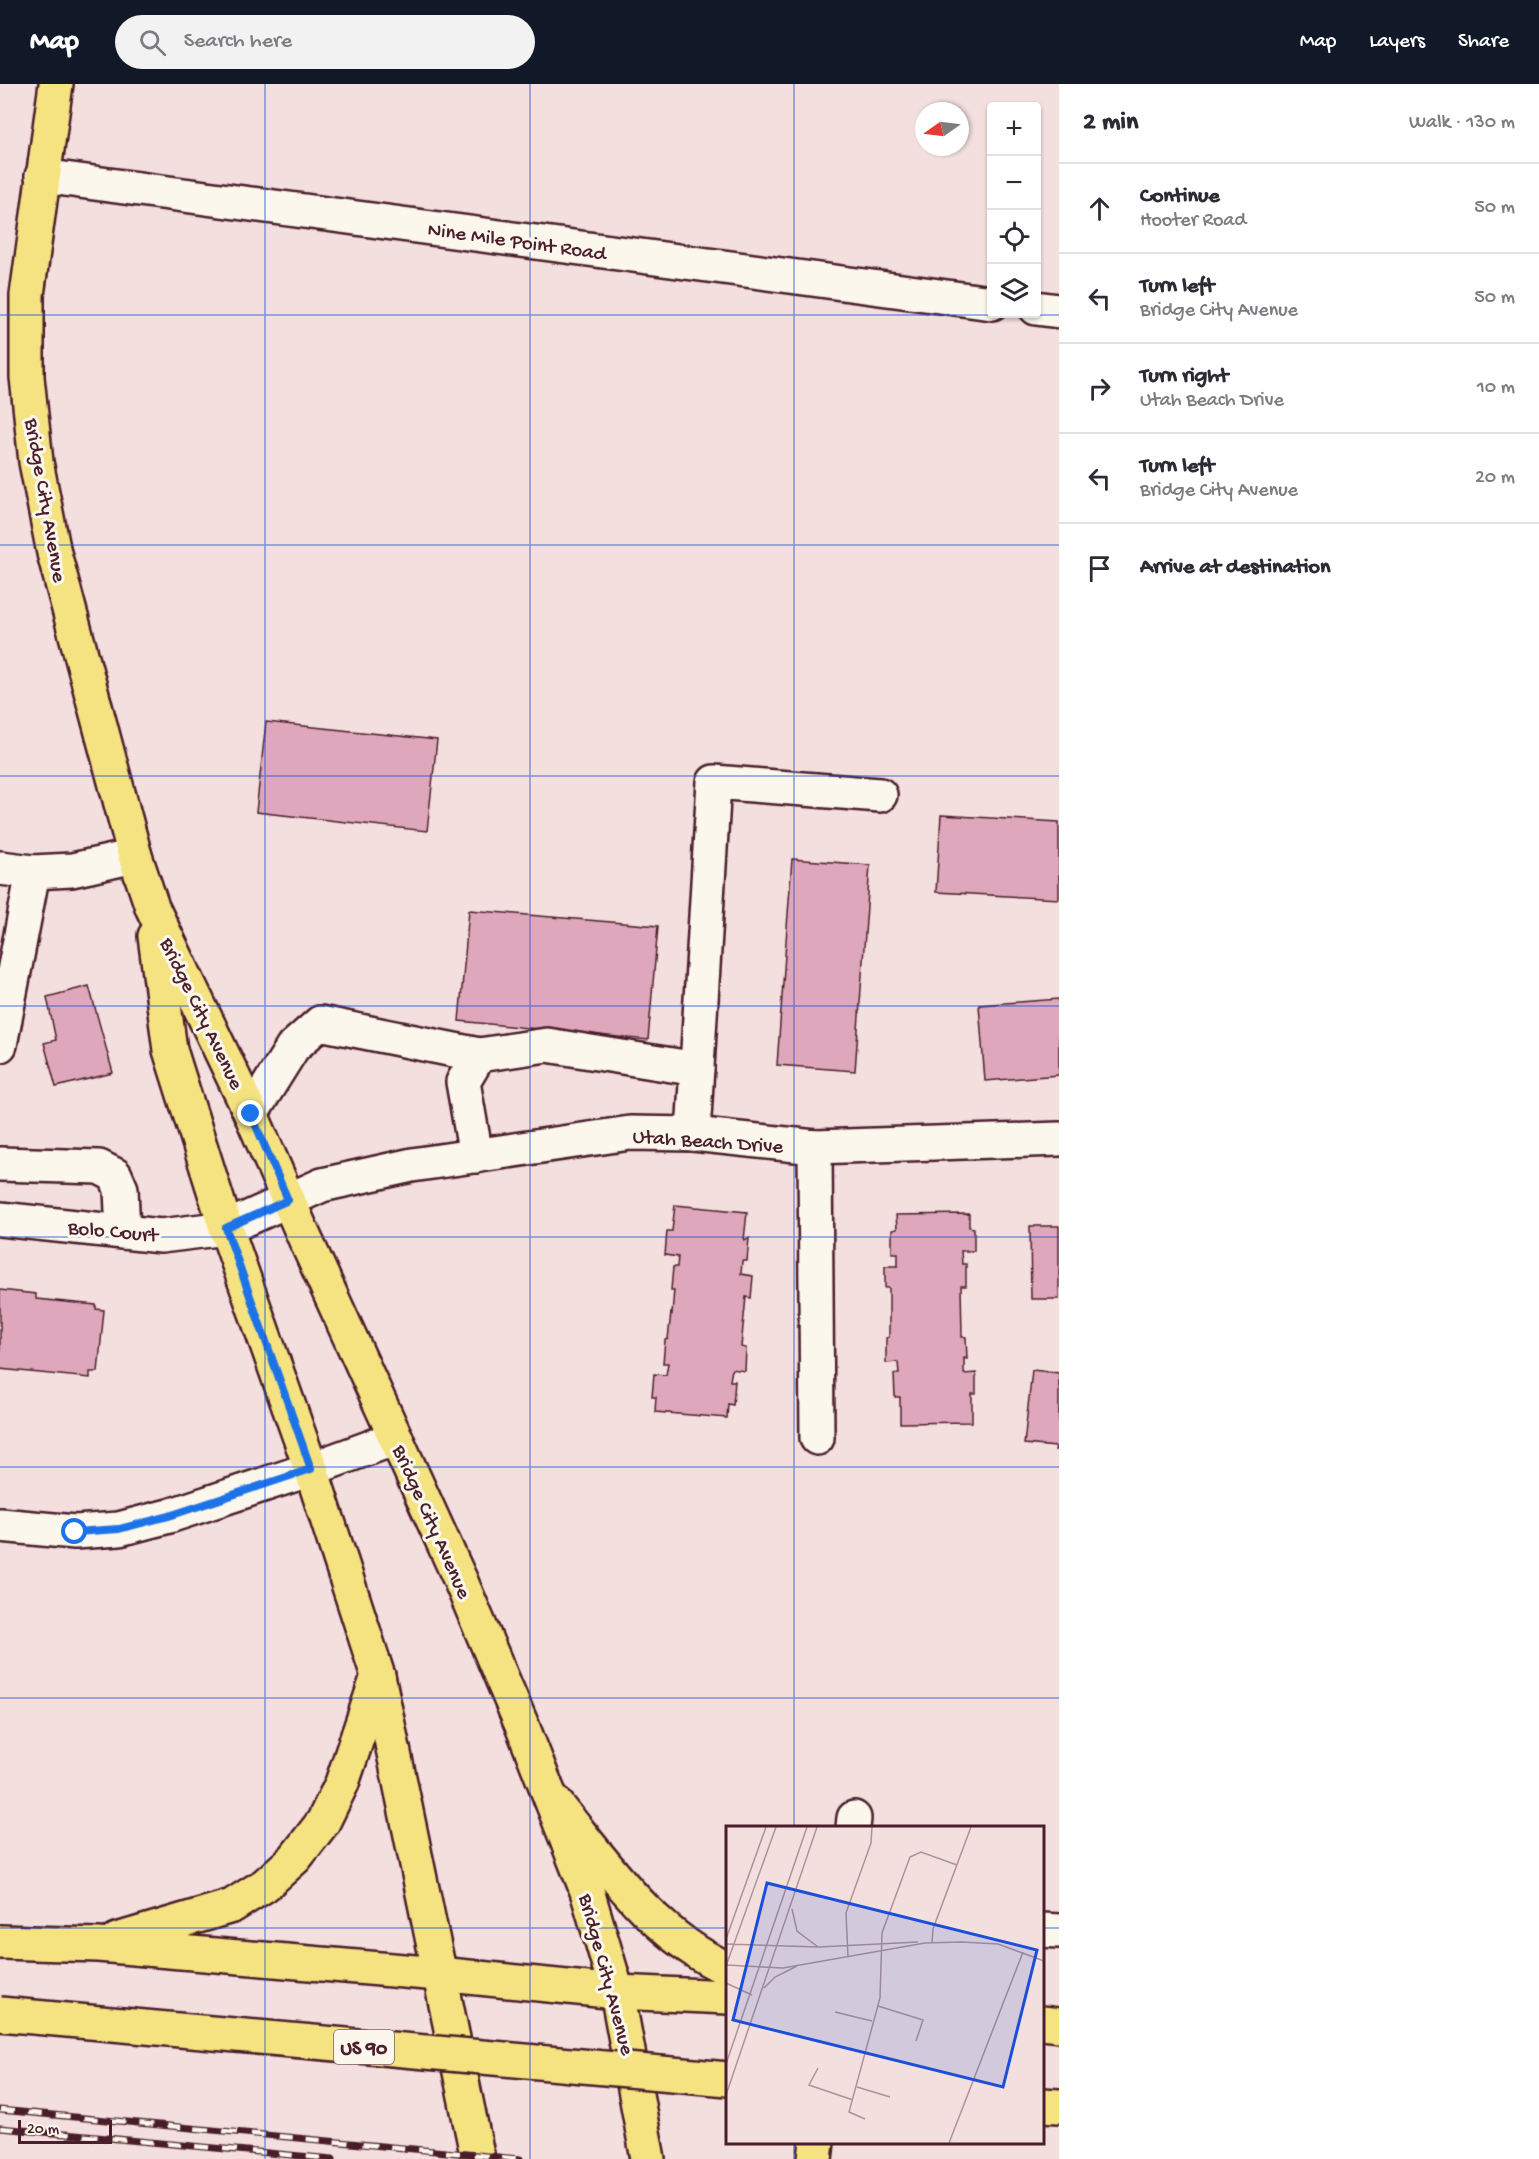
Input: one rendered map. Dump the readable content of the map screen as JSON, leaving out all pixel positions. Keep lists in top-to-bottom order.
{
  "streets": {
    "main road": ["Bridge City Avenue", "US 90"],
    "street": ["Nine Mile Point Road", "Utah Beach Drive", "Bolo Court"]
  },
  "crossings": [
    ["Nine Mile Point Road", "Bridge City Avenue"],
    ["Bridge City Avenue", "Utah Beach Drive"],
    ["Bridge City Avenue", "Bolo Court"],
    ["Utah Beach Drive", "Bolo Court"]
  ],
  "scale_bar": "20 m",
  "north": "left",
  "page": {
    "header": "Map",
    "search": "Search here",
    "nav": ["Map", "Layers", "Share"],
    "heading": ["2 min", "Walk · 130 m"],
    "map_buttons": ["+", "−"],
    "list": [
      ["Continue", "Hooter Road", "50 m"],
      ["Turn left", "Bridge City Avenue", "50 m"],
      ["Turn right", "Utah Beach Drive", "10 m"],
      ["Turn left", "Bridge City Avenue", "20 m"],
      "Arrive at destination"
    ],
    "scale": "20 m"
  }
}
